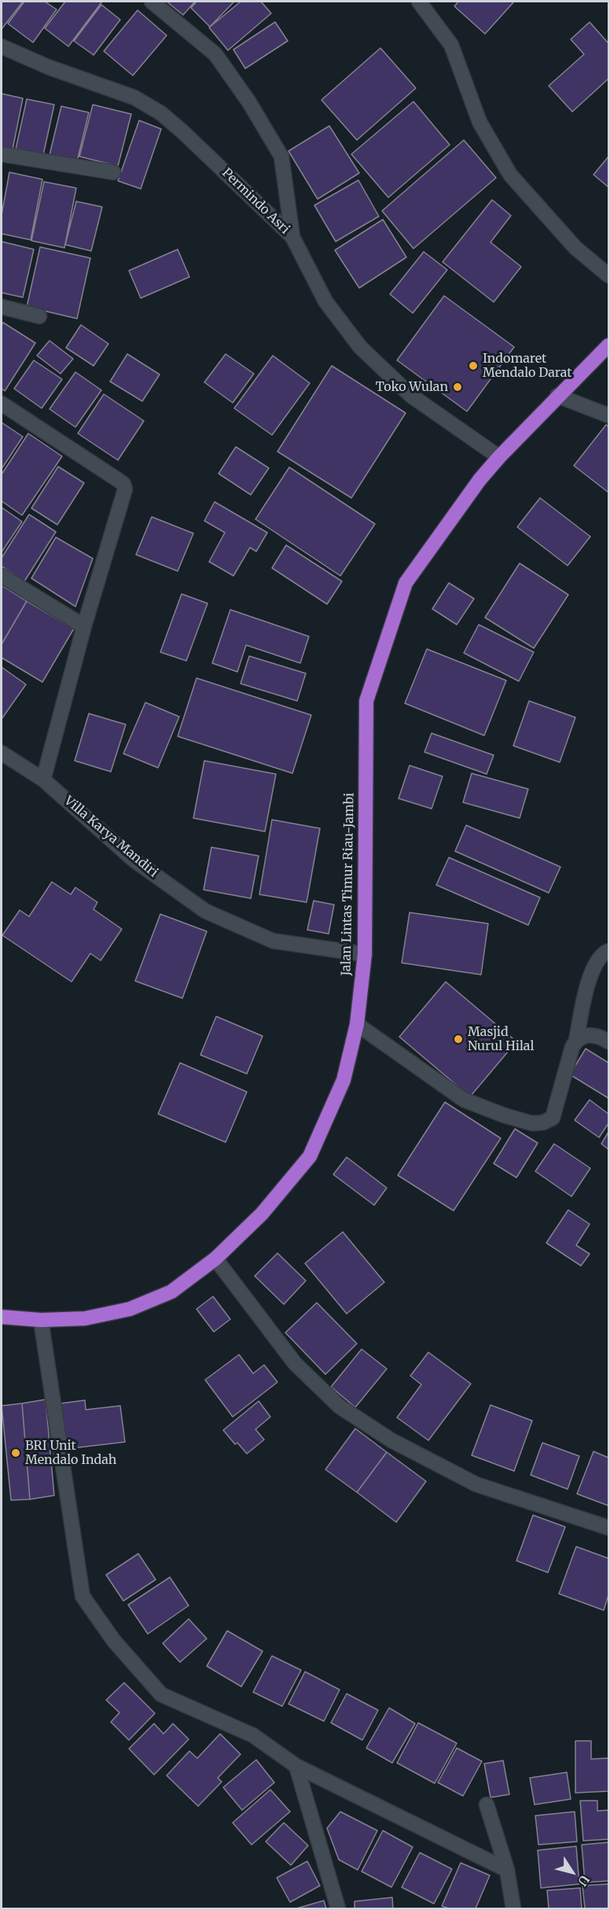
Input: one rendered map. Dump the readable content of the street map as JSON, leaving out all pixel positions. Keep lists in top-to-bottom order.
{
  "streets": {
    "highway": ["Jalan Lintas Timur Riau-Jambi"],
    "street": ["Permindo Asri", "Villa Karya Mandiri"]
  },
  "crossings": [
    ["Permindo Asri", "Jalan Lintas Timur Riau-Jambi"],
    ["Villa Karya Mandiri", "Jalan Lintas Timur Riau-Jambi"]
  ],
  "places": [
    "Indomaret Mendalo Darat",
    "Toko Wulan",
    "Masjid Nurul Hilal",
    "BRI Unit Mendalo Indah"
  ],
  "north": "bottom right"
}
